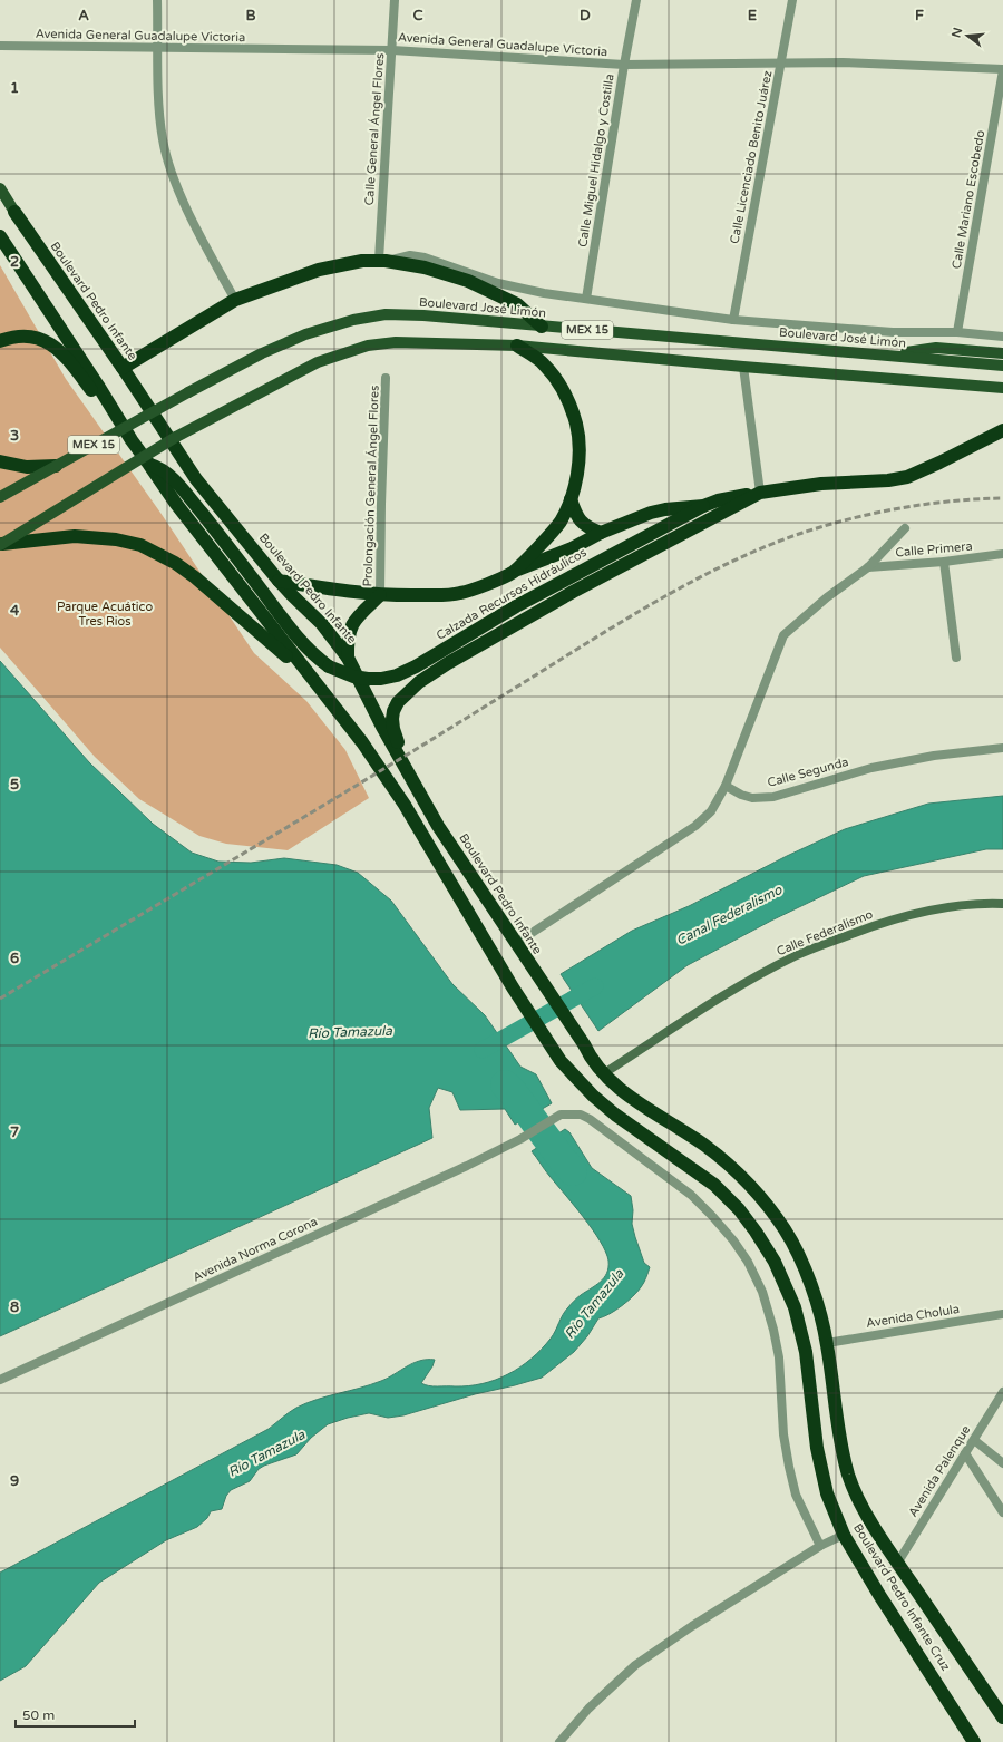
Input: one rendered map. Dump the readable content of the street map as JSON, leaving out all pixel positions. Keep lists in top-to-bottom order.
{
  "streets": {
    "highway": ["Boulevard Pedro Infante", "Calzada Recursos Hidráulicos", "Boulevard Pedro Infante Cruz"],
    "main road": ["Boulevard José Limón", "MEX 15", "Calle Federalismo"],
    "street": [
      "Avenida General Guadalupe Victoria",
      "Calle General Ángel Flores",
      "Calle Licenciado Benito Juárez",
      "Calle Miguel Hidalgo y Costilla",
      "Calle Mariano Escobedo",
      "Prolongación General Ángel Flores",
      "Calle Primera",
      "Calle Segunda",
      "Avenida Norma Corona",
      "Avenida Cholula",
      "Avenida Palenque"
    ]
  },
  "crossings": [
    ["Avenida General Guadalupe Victoria", "Calle General Ángel Flores"],
    ["Avenida General Guadalupe Victoria", "Calle Licenciado Benito Juárez"],
    ["Avenida General Guadalupe Victoria", "Calle Miguel Hidalgo y Costilla"],
    ["Avenida General Guadalupe Victoria", "Calle Mariano Escobedo"],
    ["Calle General Ángel Flores", "Boulevard José Limón"],
    ["Calle Licenciado Benito Juárez", "Boulevard José Limón"],
    ["Calle Miguel Hidalgo y Costilla", "Boulevard José Limón"],
    ["Calle Mariano Escobedo", "Boulevard José Limón"],
    ["Boulevard Pedro Infante", "Boulevard Pedro Infante Cruz"],
    ["Boulevard José Limón", "MEX 15"],
    ["Calle Federalismo", "Boulevard Pedro Infante Cruz"],
    ["Avenida Cholula", "Boulevard Pedro Infante Cruz"],
    ["Avenida Palenque", "Boulevard Pedro Infante Cruz"]
  ],
  "water": ["Canal Federalismo", "Río Tamazula"],
  "parks": ["Parque Acuático Tres Rios"],
  "scale_bar": "50 m",
  "north": "left",
  "grid": {
    "columns": [
      "A",
      "B",
      "C",
      "D",
      "E",
      "F"
    ],
    "rows": [
      "1",
      "2",
      "3",
      "4",
      "5",
      "6",
      "7",
      "8",
      "9"
    ]
  }
}
